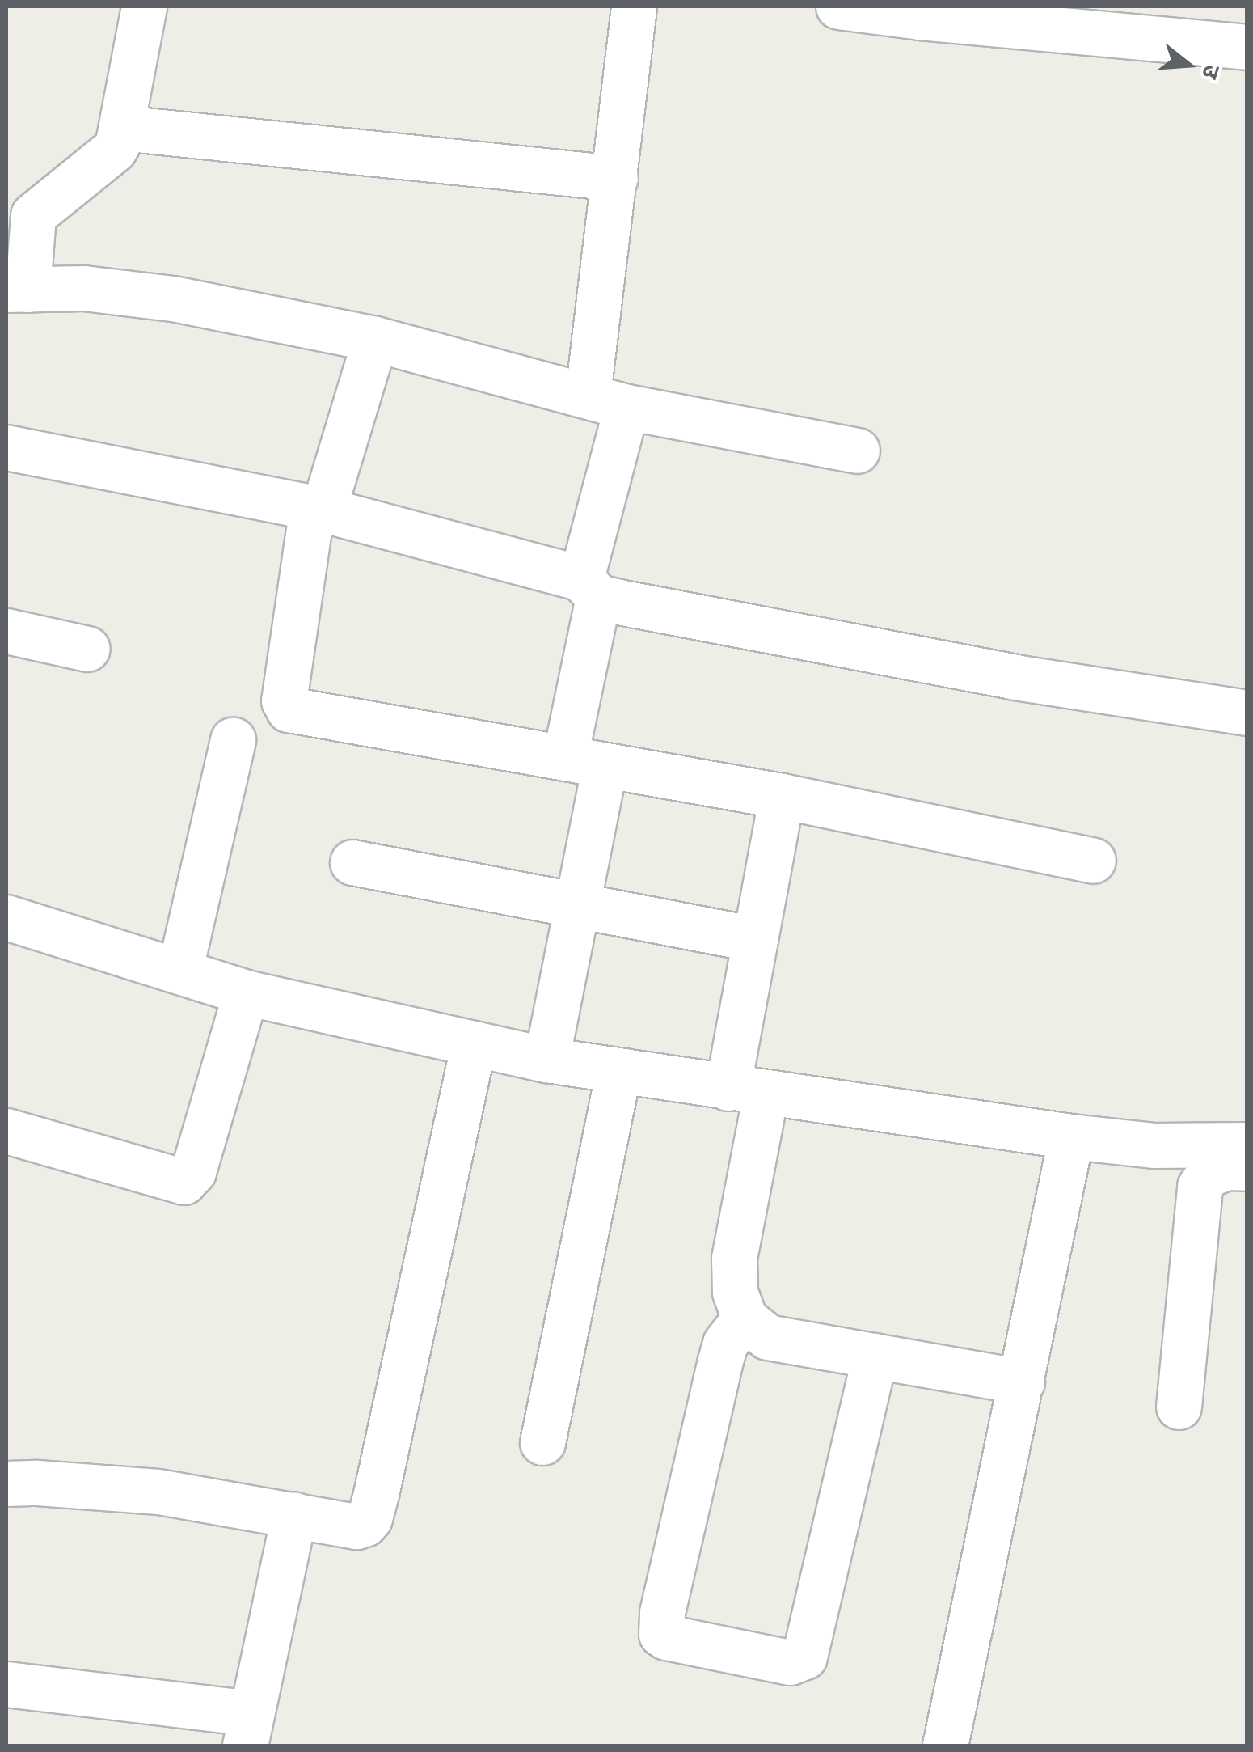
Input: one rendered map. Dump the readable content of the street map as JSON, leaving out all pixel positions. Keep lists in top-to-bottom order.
{
  "north": "right"
}
